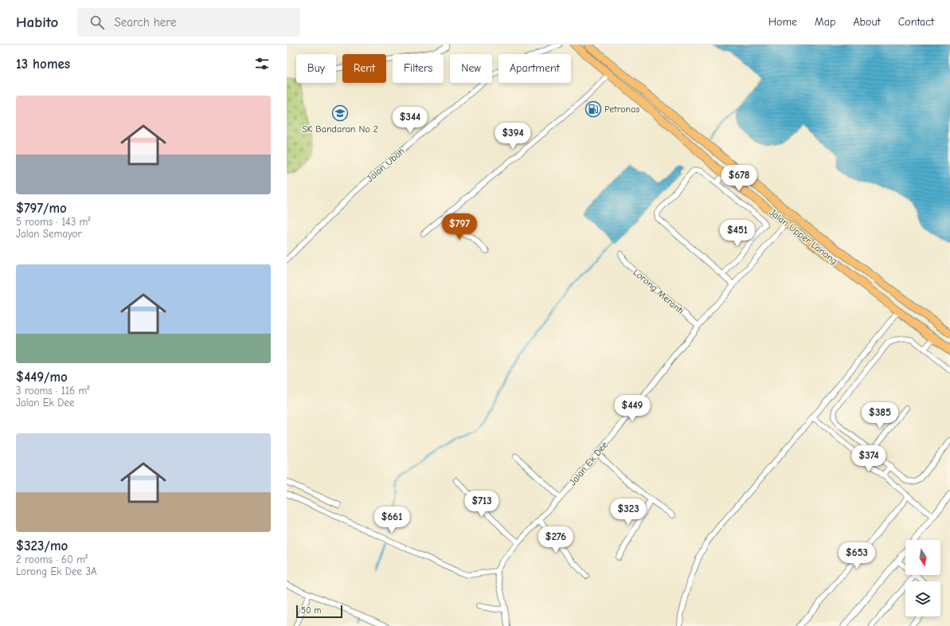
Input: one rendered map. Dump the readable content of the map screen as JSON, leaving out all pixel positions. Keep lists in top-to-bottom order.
{
  "streets": {
    "main road": ["Jalan Upper Lanang"],
    "street": ["Jalan Ubah", "Lorong Meranti", "Jalan Ek Dee"]
  },
  "crossings": [
    ["Jalan Upper Lanang", "Jalan Ek Dee"],
    ["Lorong Meranti", "Jalan Ek Dee"]
  ],
  "places": {
    "fuel station": ["Petronas"],
    "school or university": ["SK Bandaran No 2"]
  },
  "scale_bar": "50 m",
  "north": "bottom",
  "page": {
    "header": "Habito",
    "search": "Search here",
    "nav": [
      "Home",
      "Map",
      "About",
      "Contact"
    ],
    "heading": "13 homes",
    "chip": [
      "Buy",
      "Rent",
      "Filters",
      "New",
      "Apartment"
    ],
    "list": [
      {
        "name": "$797/mo",
        "note": "5 rooms · 143 m² · Jalan Semayor"
      },
      {
        "name": "$449/mo",
        "note": "3 rooms · 116 m² · Jalan Ek Dee"
      },
      {
        "name": "$323/mo",
        "note": "2 rooms · 60 m² · Lorong Ek Dee 3A"
      }
    ],
    "price": [
      "$344",
      "$394",
      "$678",
      "$797",
      "$451",
      "$449",
      "$385",
      "$374",
      "$713",
      "$323",
      "$661",
      "$276",
      "$653"
    ],
    "scale": "50 m"
  }
}
